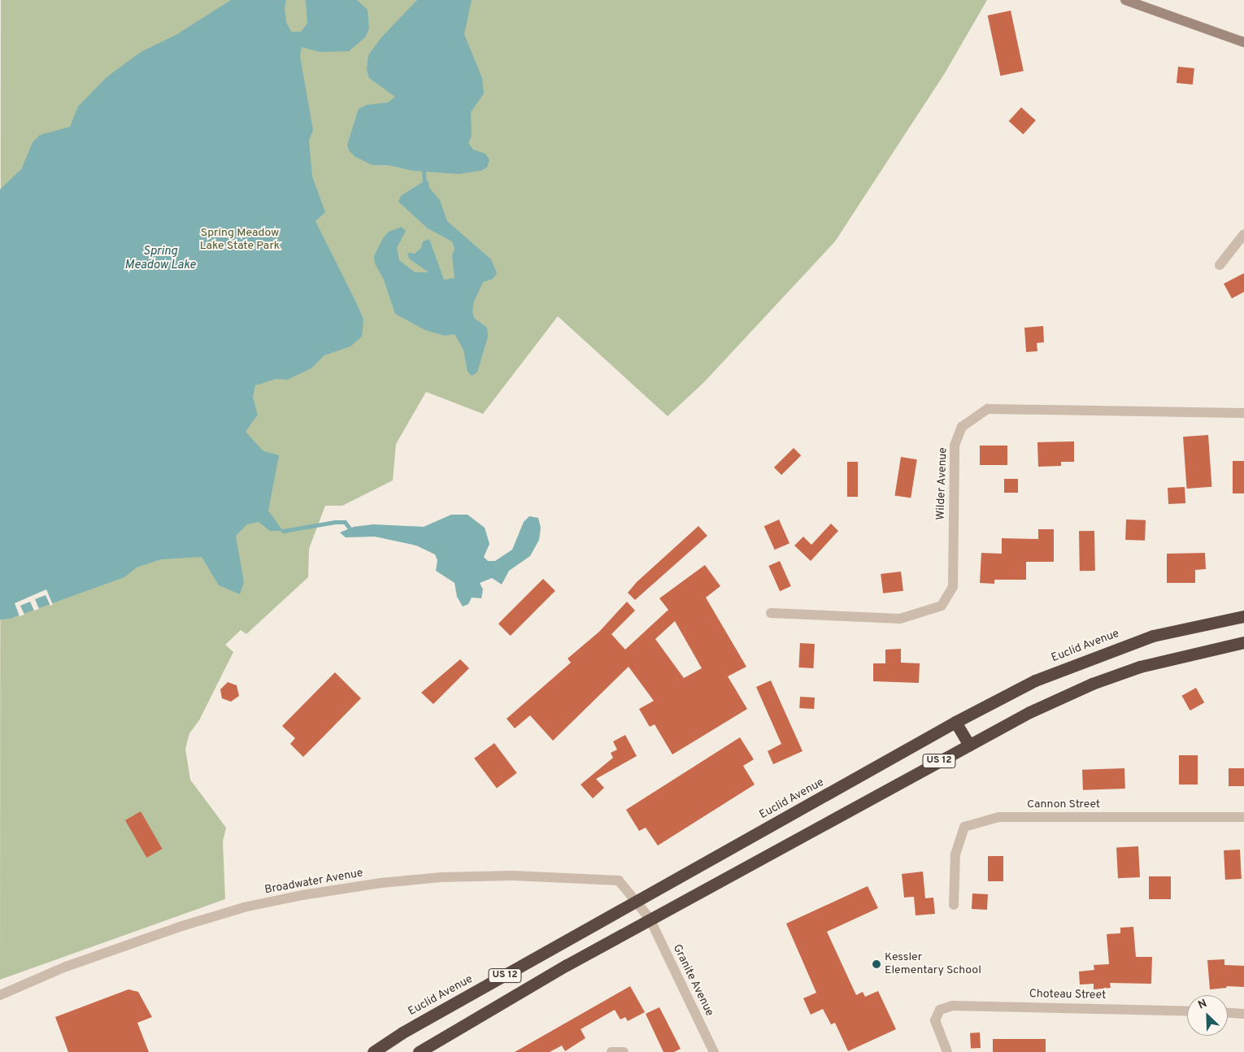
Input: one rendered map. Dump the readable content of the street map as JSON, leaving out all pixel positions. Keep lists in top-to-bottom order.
{
  "streets": {
    "highway": ["Euclid Avenue", "US 12"],
    "street": [
      "Wilder Avenue",
      "Cannon Street",
      "Broadwater Avenue",
      "Granite Avenue",
      "Choteau Street"
    ]
  },
  "crossings": [
    ["Euclid Avenue", "Broadwater Avenue"],
    ["US 12", "Broadwater Avenue"],
    ["US 12", "Granite Avenue"],
    ["Broadwater Avenue", "Granite Avenue"]
  ],
  "water": ["Spring Meadow Lake"],
  "parks": ["Spring Meadow Lake State Park"],
  "places": ["Kessler Elementary School"],
  "north": "top left"
}
